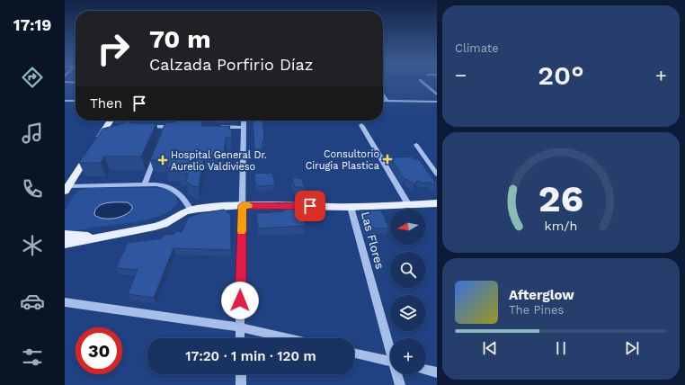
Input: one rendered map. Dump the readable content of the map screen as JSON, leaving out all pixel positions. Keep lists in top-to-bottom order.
{
  "streets": {
    "street": ["Las Flores"]
  },
  "places": {
    "health": ["Consultorio Cirugia Plastica", "Hospital General Dr. Aurelio Valdivieso"]
  },
  "north": "left",
  "page": {
    "tabs": "17:19",
    "tile": "Climate",
    "turn": ["70 m", "Calzada Porfirio Díaz"],
    "heat": ["−", "20°", "+"],
    "then": "Then",
    "map_buttons": "+",
    "song": ["Afterglow", "The Pines"],
    "limit": "30",
    "trip": "17:20 · 1 min · 120 m",
    "gauge": ["26", "km/h"]
  }
}
